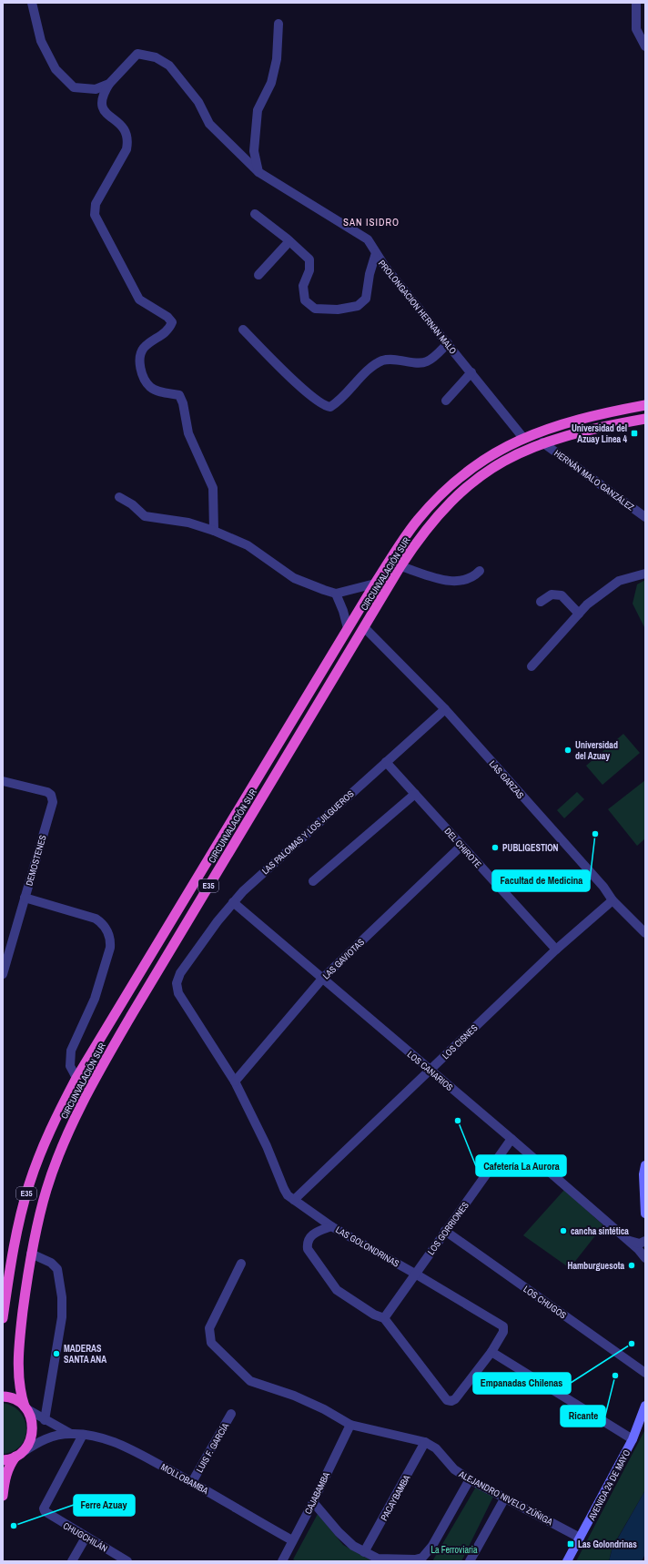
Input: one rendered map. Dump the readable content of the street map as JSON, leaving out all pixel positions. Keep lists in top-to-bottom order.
{
  "streets": {
    "highway": ["CIRCUNVALACIÓN SUR", "E35"],
    "main road": ["AVENIDA 24 DE MAYO"],
    "street": [
      "PROLONGACION HERNAN MALO",
      "HERNÁN MALO GANZÁLEZ",
      "LAS GARZAS",
      "LAS PALOMAS Y LOS JILGUEROS",
      "DEL CHIROTE",
      "DEMOSTENES",
      "LAS GAVIOTAS",
      "LOS CISNES",
      "LOS CANARIOS",
      "LOS GORRIONES",
      "LAS GOLONDRINAS",
      "LOS CHUGOS",
      "LUIS F. GARCÍA",
      "MOLLOBAMBA",
      "CAJABAMBA",
      "PACAYBAMBA",
      "ALEJANDRO NIVELO ZÚÑIGA",
      "CHUGCHILÁN"
    ]
  },
  "crossings": [
    ["PROLONGACION HERNAN MALO", "CIRCUNVALACIÓN SUR"],
    ["HERNÁN MALO GANZÁLEZ", "CIRCUNVALACIÓN SUR"],
    ["CIRCUNVALACIÓN SUR", "LAS GARZAS"],
    ["CIRCUNVALACIÓN SUR", "E35"],
    ["CIRCUNVALACIÓN SUR", "MOLLOBAMBA"],
    ["LAS GARZAS", "LAS PALOMAS Y LOS JILGUEROS"],
    ["LAS GARZAS", "LOS CISNES"],
    ["LAS PALOMAS Y LOS JILGUEROS", "DEL CHIROTE"],
    ["LAS PALOMAS Y LOS JILGUEROS", "LOS CANARIOS"],
    ["LAS PALOMAS Y LOS JILGUEROS", "LAS GOLONDRINAS"],
    ["DEL CHIROTE", "LAS GAVIOTAS"],
    ["DEL CHIROTE", "LOS CISNES"],
    ["E35", "MOLLOBAMBA"],
    ["LAS GAVIOTAS", "LOS CANARIOS"],
    ["LAS GAVIOTAS", "LAS GOLONDRINAS"],
    ["LOS CISNES", "LOS CANARIOS"],
    ["LOS CISNES", "LAS GOLONDRINAS"],
    ["LOS CANARIOS", "LOS GORRIONES"],
    ["LOS GORRIONES", "LAS GOLONDRINAS"],
    ["LOS GORRIONES", "LOS CHUGOS"],
    ["LUIS F. GARCÍA", "MOLLOBAMBA"],
    ["MOLLOBAMBA", "CAJABAMBA"],
    ["MOLLOBAMBA", "CHUGCHILÁN"],
    ["AVENIDA 24 DE MAYO", "ALEJANDRO NIVELO ZÚÑIGA"],
    ["CAJABAMBA", "ALEJANDRO NIVELO ZÚÑIGA"],
    ["PACAYBAMBA", "ALEJANDRO NIVELO ZÚÑIGA"]
  ],
  "districts": ["SAN ISIDRO"],
  "parks": ["La Ferroviaria"],
  "places": {
    "transit": ["Universidad del Azuay Linea 4", "Las Golondrinas"],
    "other": [
      "Universidad del Azuay",
      "Facultad de Medicina",
      "PUBLIGESTION",
      "Cafetería La Aurora",
      "cancha sintética",
      "Hamburguesota",
      "Empanadas Chilenas",
      "MADERAS SANTA ANA",
      "Ricante",
      "Ferre Azuay"
    ]
  }
}
